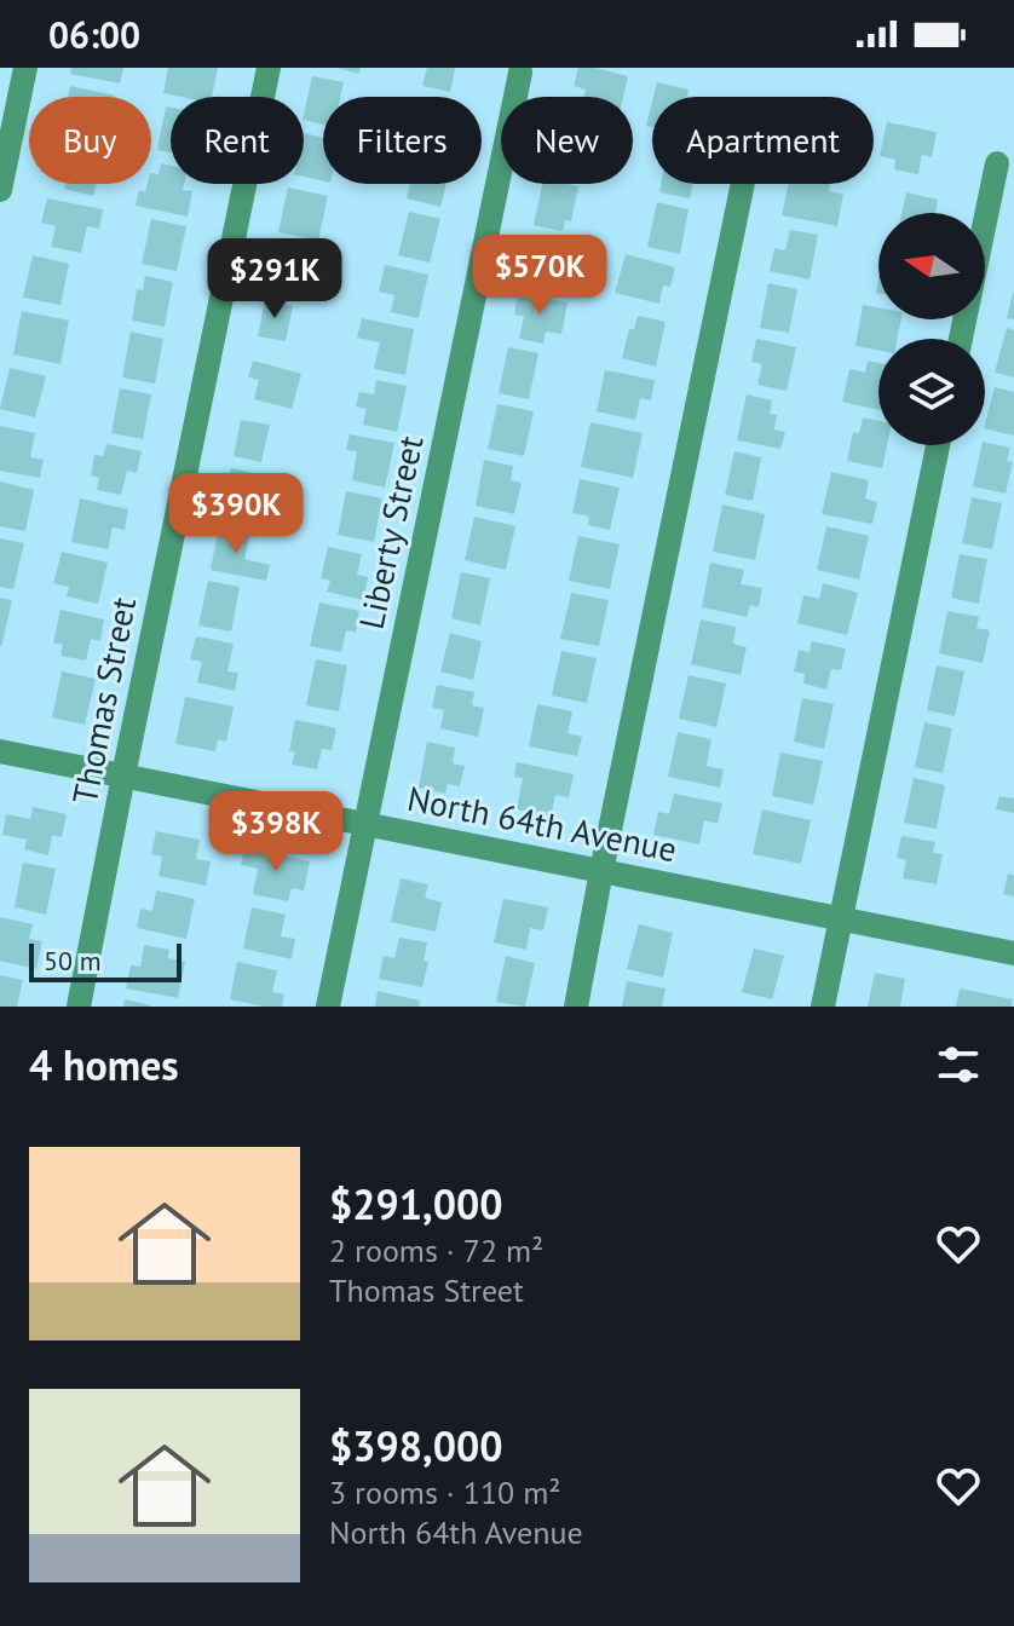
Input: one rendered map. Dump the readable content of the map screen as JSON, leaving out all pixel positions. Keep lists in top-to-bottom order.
{
  "streets": {
    "street": ["Liberty Street", "Thomas Street", "North 64th Avenue"]
  },
  "crossings": [
    ["Liberty Street", "North 64th Avenue"],
    ["Thomas Street", "North 64th Avenue"]
  ],
  "scale_bar": "50 m",
  "north": "left",
  "page": {
    "status": "06:00",
    "chip": [
      "Buy",
      "Rent",
      "Filters",
      "New",
      "Apartment"
    ],
    "price": [
      "$570K",
      "$291K",
      "$390K",
      "$398K"
    ],
    "scale": "50 m",
    "heading": "4 homes",
    "list": [
      {
        "name": "$291,000",
        "note": "2 rooms · 72 m² · Thomas Street"
      },
      {
        "name": "$398,000",
        "note": "3 rooms · 110 m² · North 64th Avenue"
      }
    ]
  }
}
